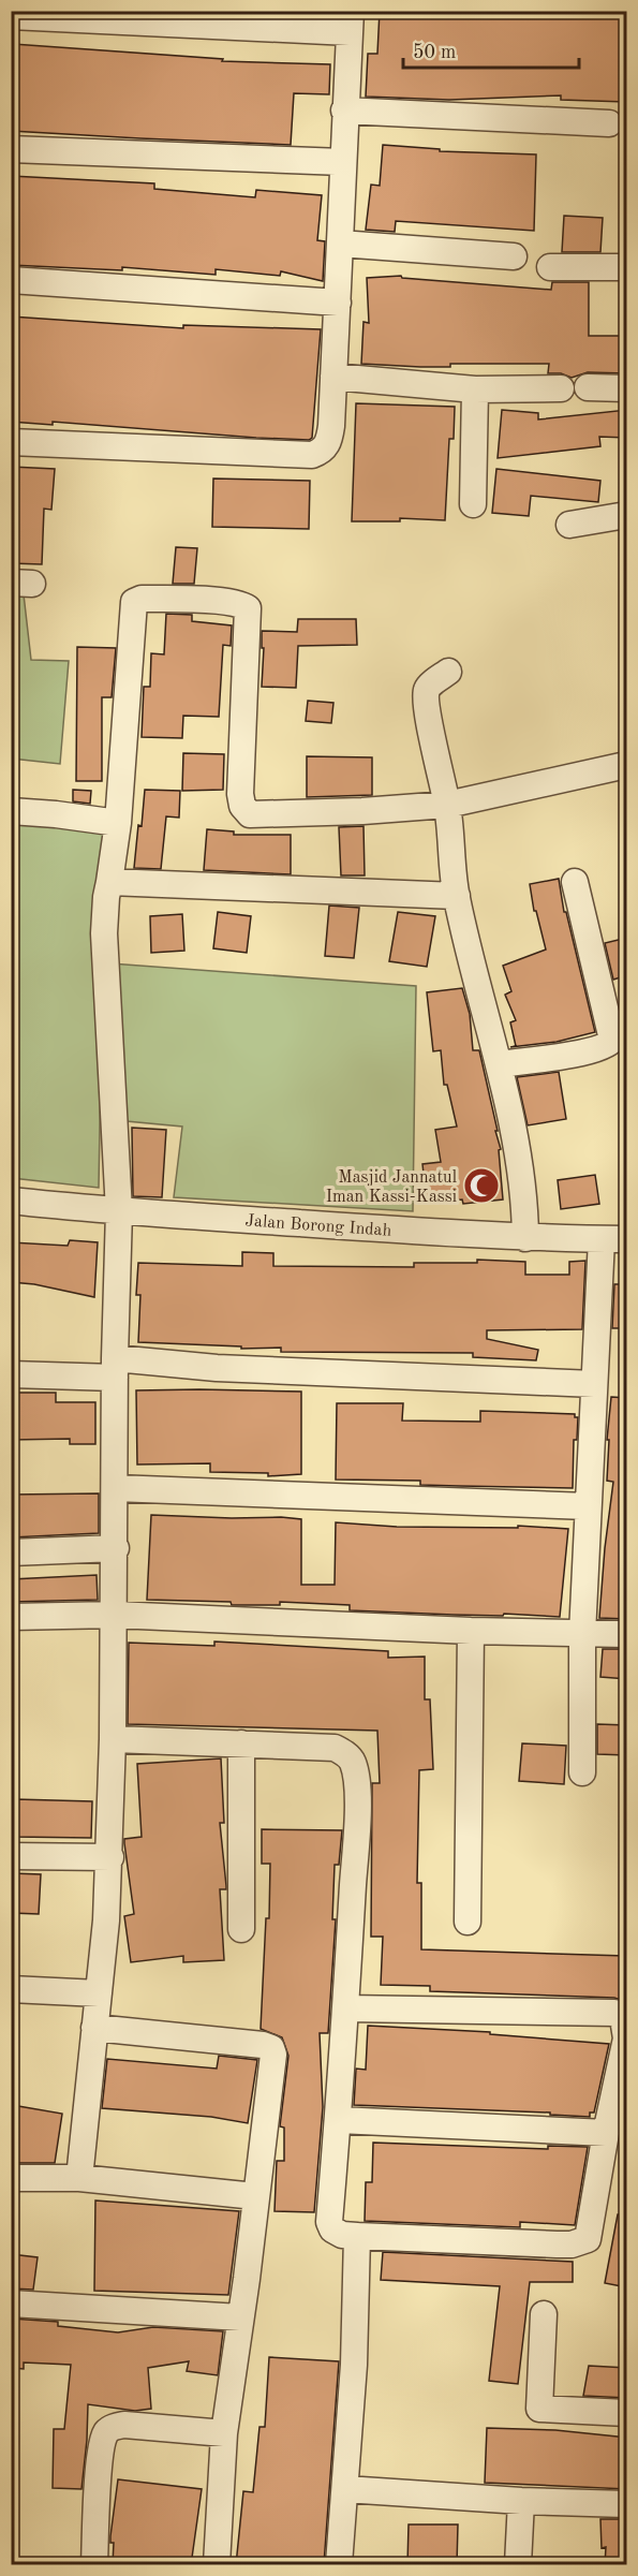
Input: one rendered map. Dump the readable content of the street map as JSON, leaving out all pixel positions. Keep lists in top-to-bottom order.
{
  "streets": {
    "street": ["Jalan Borong Indah"]
  },
  "places": {
    "mosque": ["Masjid Jannatul Iman Kassi-Kassi"]
  },
  "scale_bar": "50 m"
}
